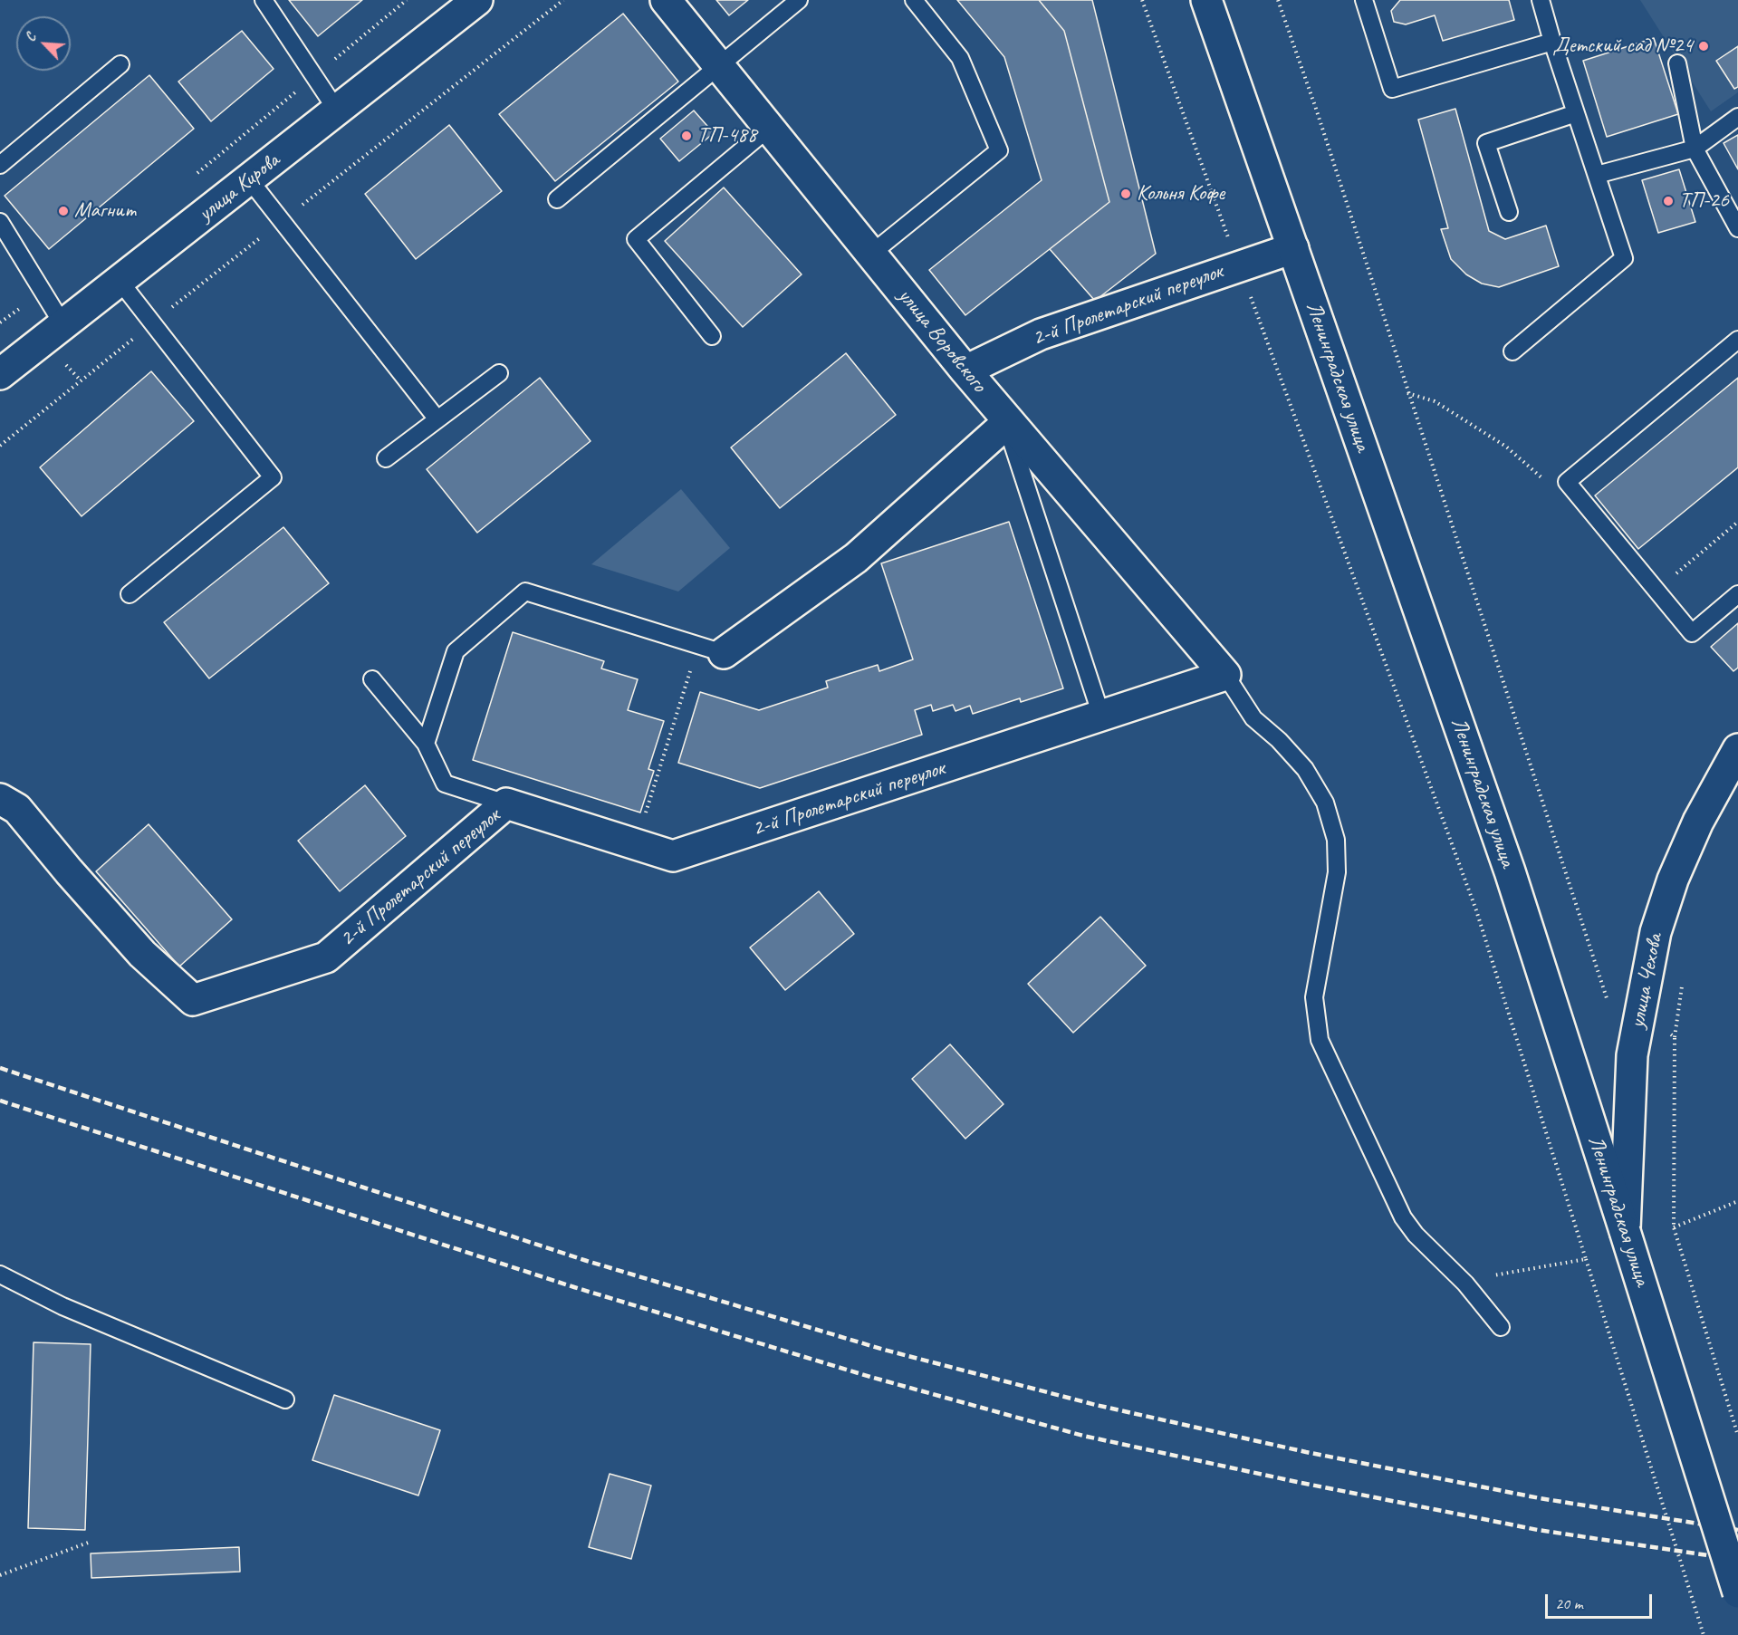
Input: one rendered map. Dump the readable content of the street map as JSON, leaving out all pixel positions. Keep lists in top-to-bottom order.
{
  "streets": {
    "street": [
      "улица Кирова",
      "2-й Пролетарский переулок",
      "улица Воровского",
      "Ленинградская улица",
      "улица Чехова"
    ]
  },
  "crossings": [
    ["2-й Пролетарский переулок", "улица Воровского"],
    ["2-й Пролетарский переулок", "Ленинградская улица"],
    ["Ленинградская улица", "улица Чехова"]
  ],
  "places": [
    "Детский сад №24",
    "ТП-488",
    "Кольня Кофе",
    "ТП-26",
    "Магнит"
  ],
  "scale_bar": "20 m",
  "north": "top left"
}
